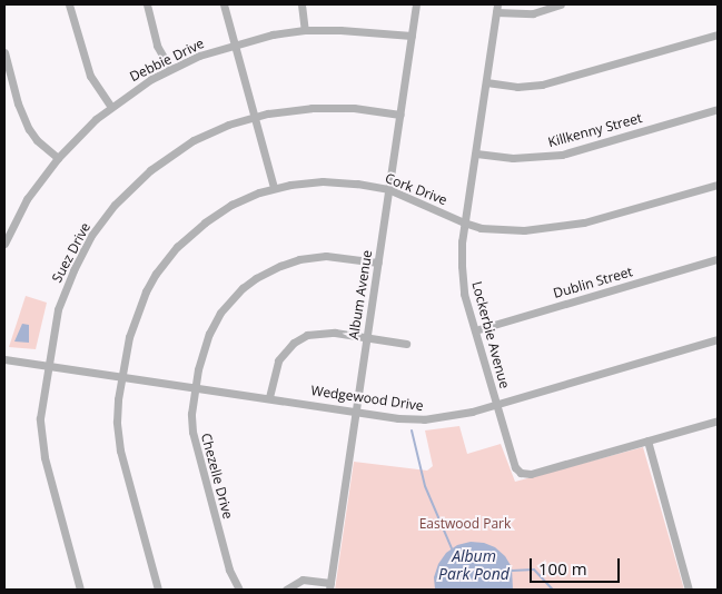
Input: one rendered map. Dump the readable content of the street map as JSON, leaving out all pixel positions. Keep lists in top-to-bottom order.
{
  "streets": {
    "street": [
      "Debbie Drive",
      "Killkenny Street",
      "Cork Drive",
      "Suez Drive",
      "Dublin Street",
      "Album Avenue",
      "Lockerbie Avenue",
      "Wedgewood Drive",
      "Chezelle Drive"
    ]
  },
  "crossings": [
    ["Debbie Drive", "Album Avenue"],
    ["Killkenny Street", "Lockerbie Avenue"],
    ["Cork Drive", "Album Avenue"],
    ["Cork Drive", "Lockerbie Avenue"],
    ["Cork Drive", "Wedgewood Drive"],
    ["Suez Drive", "Album Avenue"],
    ["Suez Drive", "Wedgewood Drive"],
    ["Dublin Street", "Lockerbie Avenue"],
    ["Album Avenue", "Wedgewood Drive"],
    ["Album Avenue", "Chezelle Drive"],
    ["Lockerbie Avenue", "Wedgewood Drive"],
    ["Wedgewood Drive", "Chezelle Drive"]
  ],
  "water": ["Album Park Pond"],
  "parks": ["Eastwood Park"],
  "scale_bar": "100 m"
}
